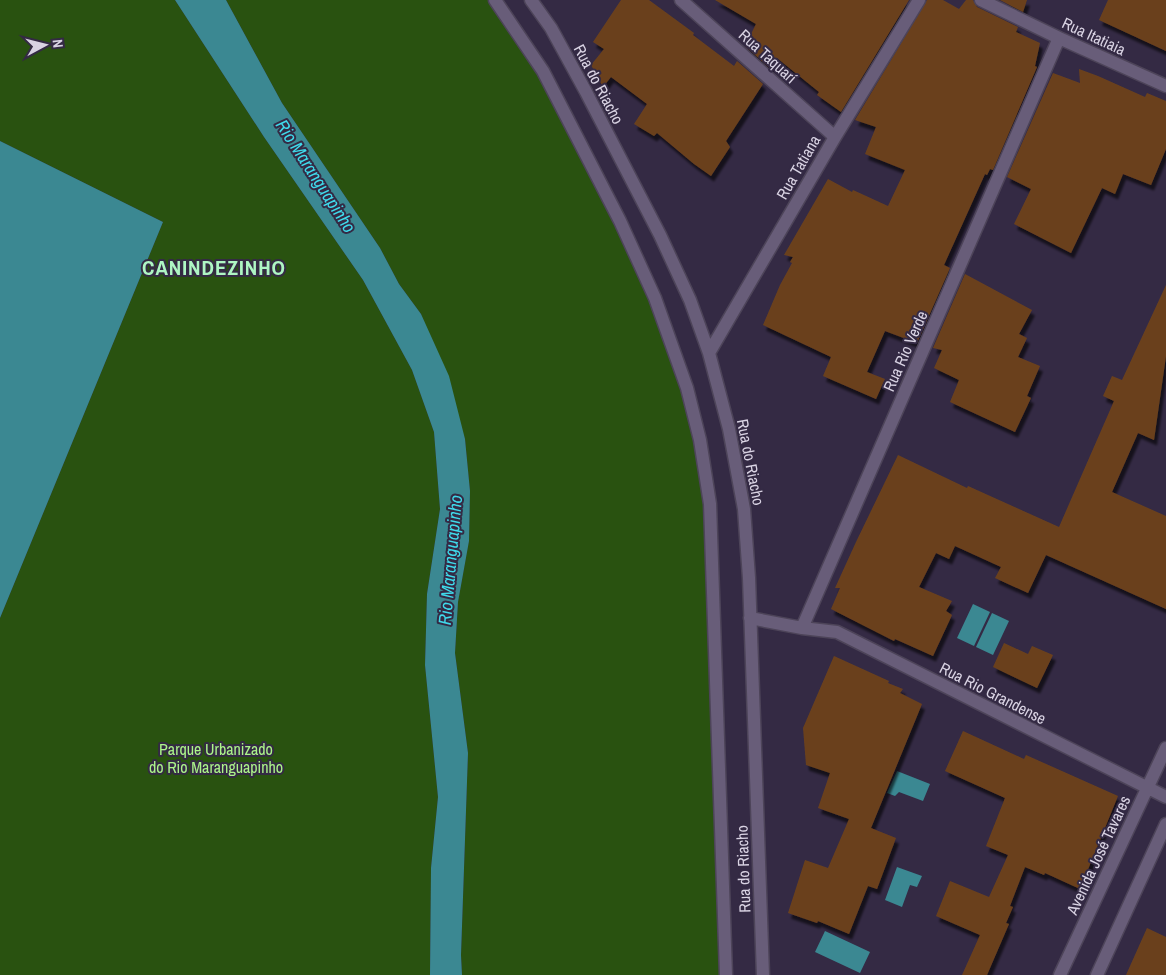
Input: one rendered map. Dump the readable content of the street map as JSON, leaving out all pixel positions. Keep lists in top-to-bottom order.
{
  "streets": {
    "street": [
      "Rua Itatiaia",
      "Rua Taquarí",
      "Rua do Riacho",
      "Rua Tatiana",
      "Rua Rio Verde",
      "Rua Rio Grandense",
      "Avenida José Tavares"
    ]
  },
  "crossings": [
    ["Rua Itatiaia", "Rua Rio Verde"],
    ["Rua Taquarí", "Rua Tatiana"],
    ["Rua do Riacho", "Rua Tatiana"],
    ["Rua Rio Verde", "Rua Rio Grandense"],
    ["Rua Rio Grandense", "Avenida José Tavares"]
  ],
  "districts": ["CANINDEZINHO"],
  "water": ["Rio Maranguapinho"],
  "parks": ["Parque Urbanizado do Rio Maranguapinho"],
  "north": "right"
}
